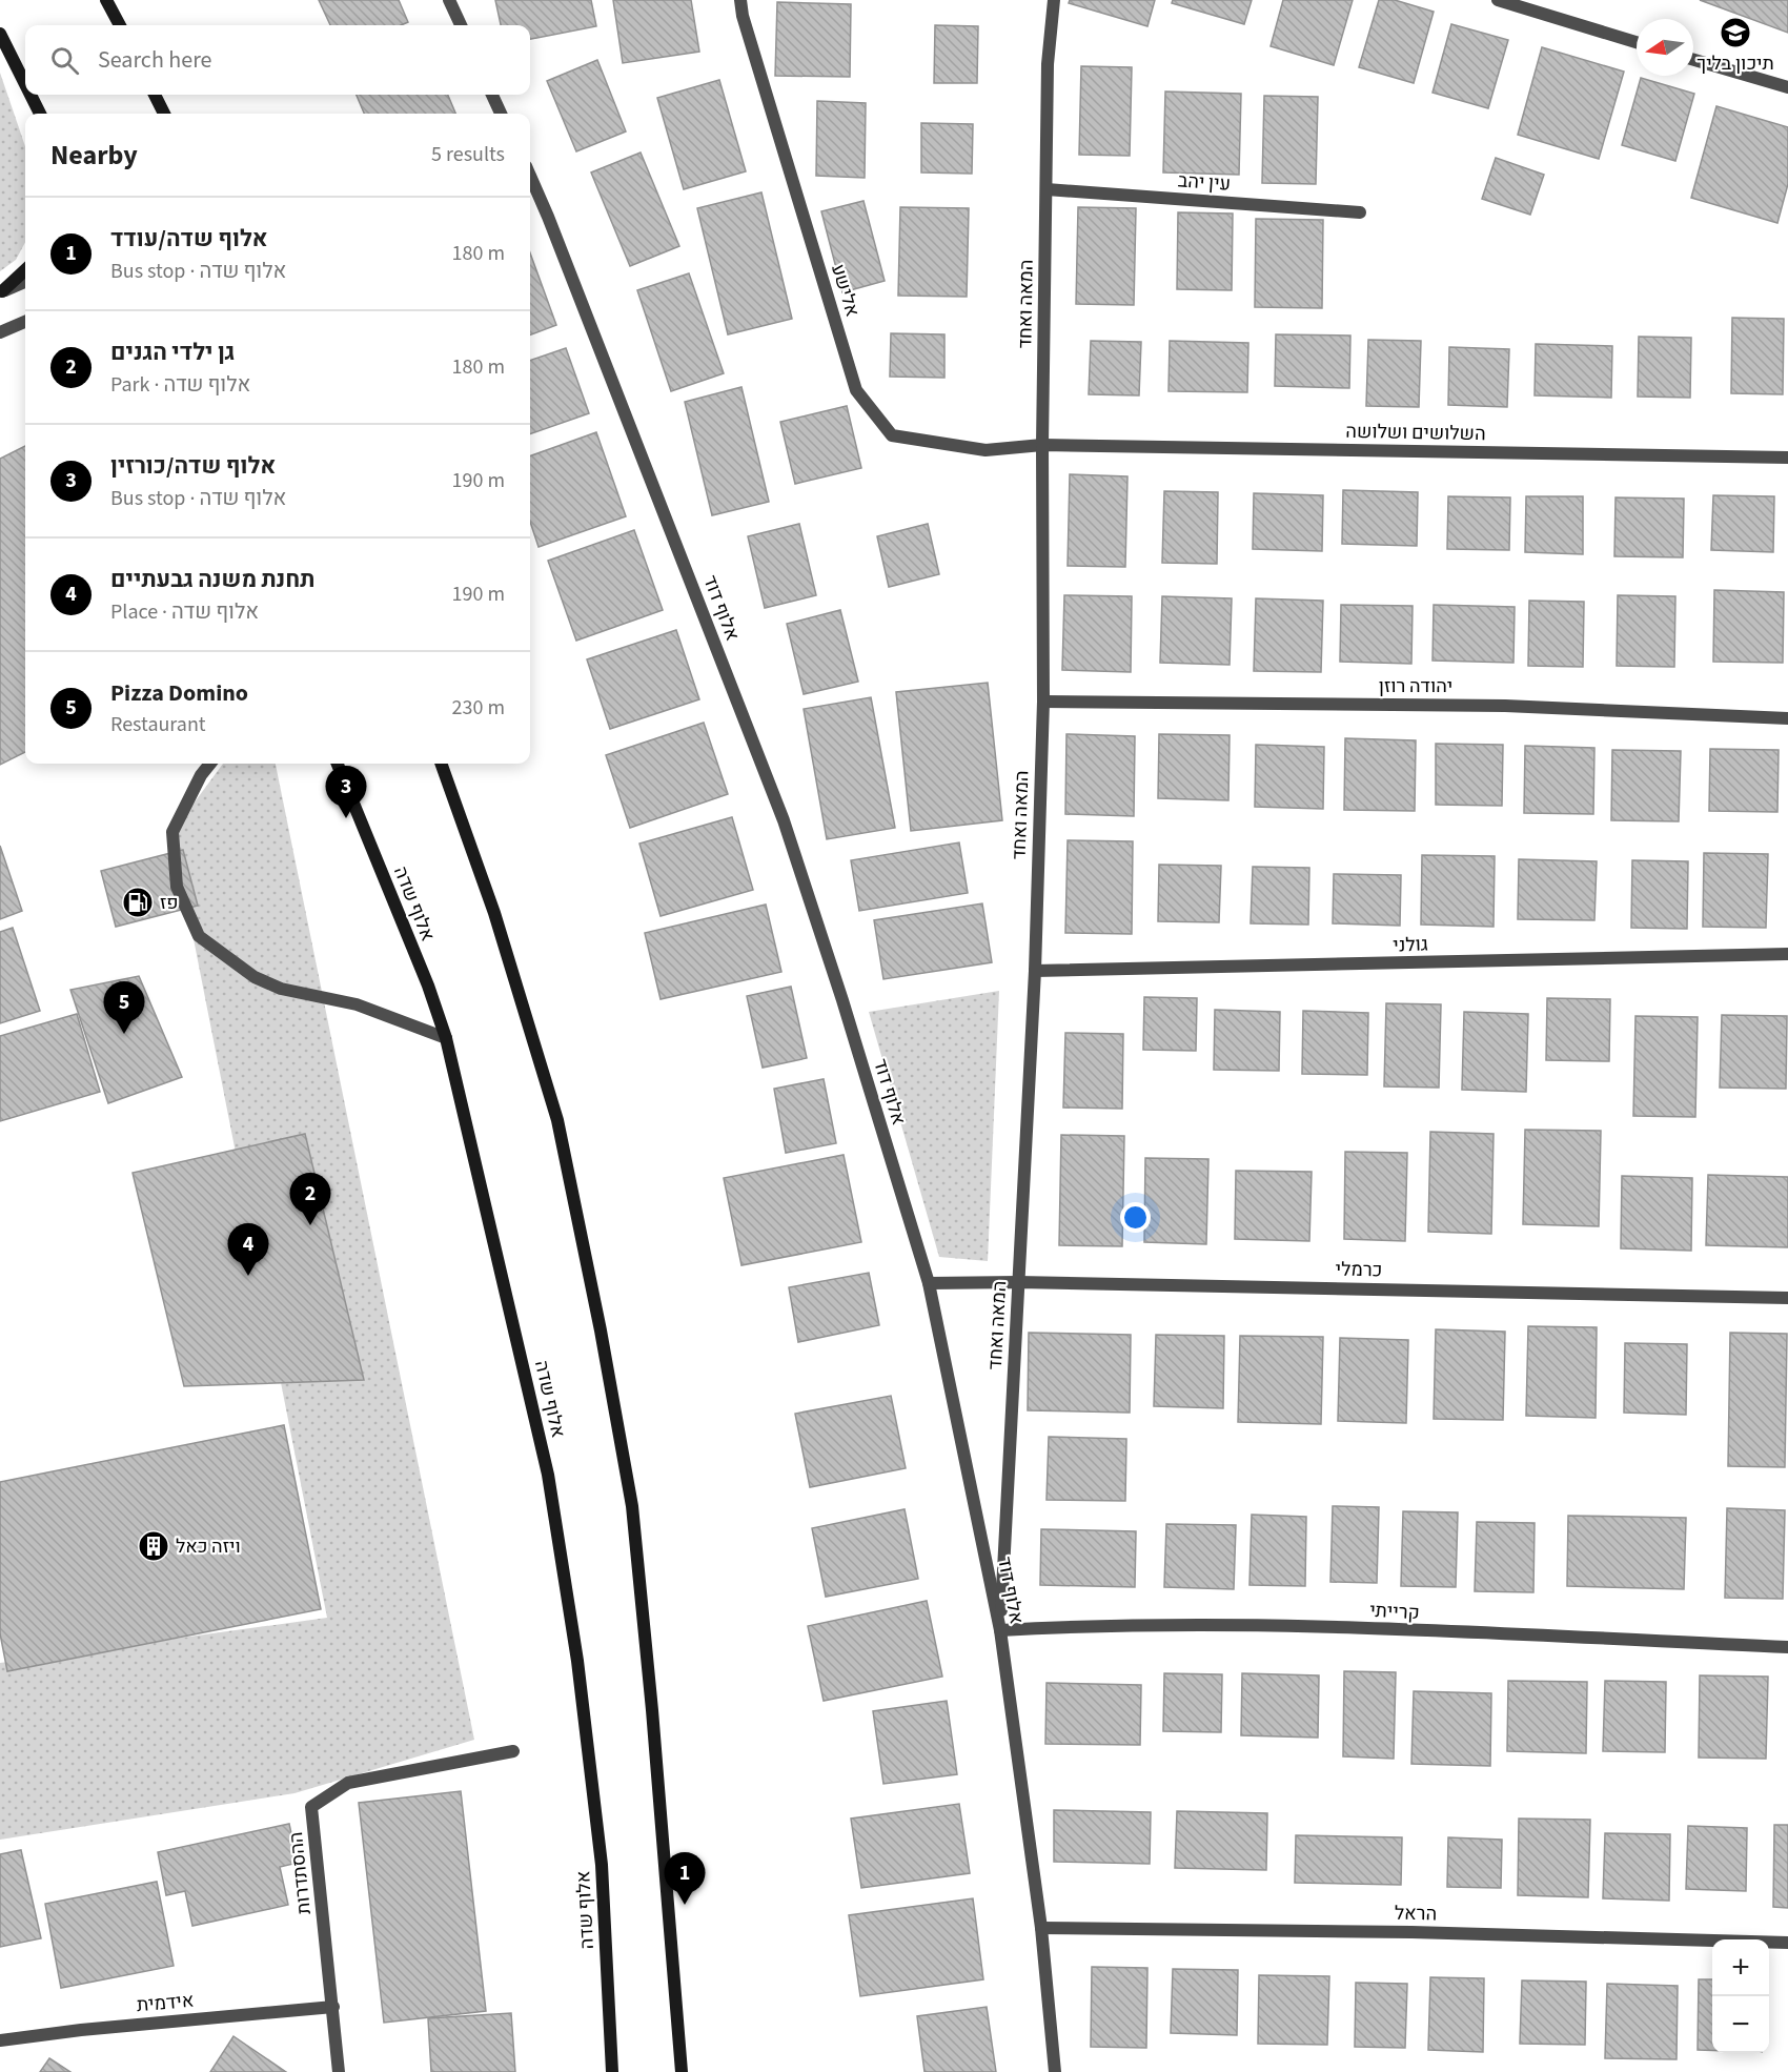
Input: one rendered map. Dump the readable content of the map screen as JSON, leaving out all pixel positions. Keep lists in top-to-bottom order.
{
  "streets": {
    "main road": ["אלוף שדה"],
    "street": [
      "עין יהב",
      "אלישע",
      "המאה ואחד",
      "השלושים ושלושה",
      "אלוף דוד",
      "יהודה רוזן",
      "גולני",
      "כרמלי",
      "קרייתי",
      "ההסתדרות",
      "הראל",
      "אידמית"
    ]
  },
  "crossings": [
    ["עין יהב", "המאה ואחד"],
    ["אלישע", "המאה ואחד"],
    ["אלישע", "השלושים ושלושה"],
    ["המאה ואחד", "השלושים ושלושה"],
    ["המאה ואחד", "אלוף דוד"],
    ["המאה ואחד", "יהודה רוזן"],
    ["המאה ואחד", "גולני"],
    ["המאה ואחד", "כרמלי"],
    ["המאה ואחד", "קרייתי"],
    ["אלוף דוד", "כרמלי"],
    ["אלוף דוד", "קרייתי"],
    ["אלוף דוד", "הראל"],
    ["ההסתדרות", "אידמית"]
  ],
  "places": {
    "school or university": ["תיכון בליך"],
    "fuel station": ["פז"],
    "building": ["ויזה כאל"]
  },
  "north": "left",
  "page": {
    "search": "Search here",
    "heading": ["Nearby", "5 results"],
    "list": [
      {
        "mark": "1",
        "name": "אלוף שדה/עודד",
        "note": "Bus stop · אלוף שדה",
        "value": "180 m"
      },
      {
        "mark": "2",
        "name": "גן ילדי הגנים",
        "note": "Park · אלוף שדה",
        "value": "180 m"
      },
      {
        "mark": "3",
        "name": "אלוף שדה/כורזין",
        "note": "Bus stop · אלוף שדה",
        "value": "190 m"
      },
      {
        "mark": "4",
        "name": "תחנת משנה גבעתיים",
        "note": "Place · אלוף שדה",
        "value": "190 m"
      },
      {
        "mark": "5",
        "name": "Pizza Domino",
        "note": "Restaurant",
        "value": "230 m"
      }
    ],
    "pins": [
      "3",
      "5",
      "2",
      "4",
      "1"
    ],
    "map_buttons": ["+", "−"]
  }
}
